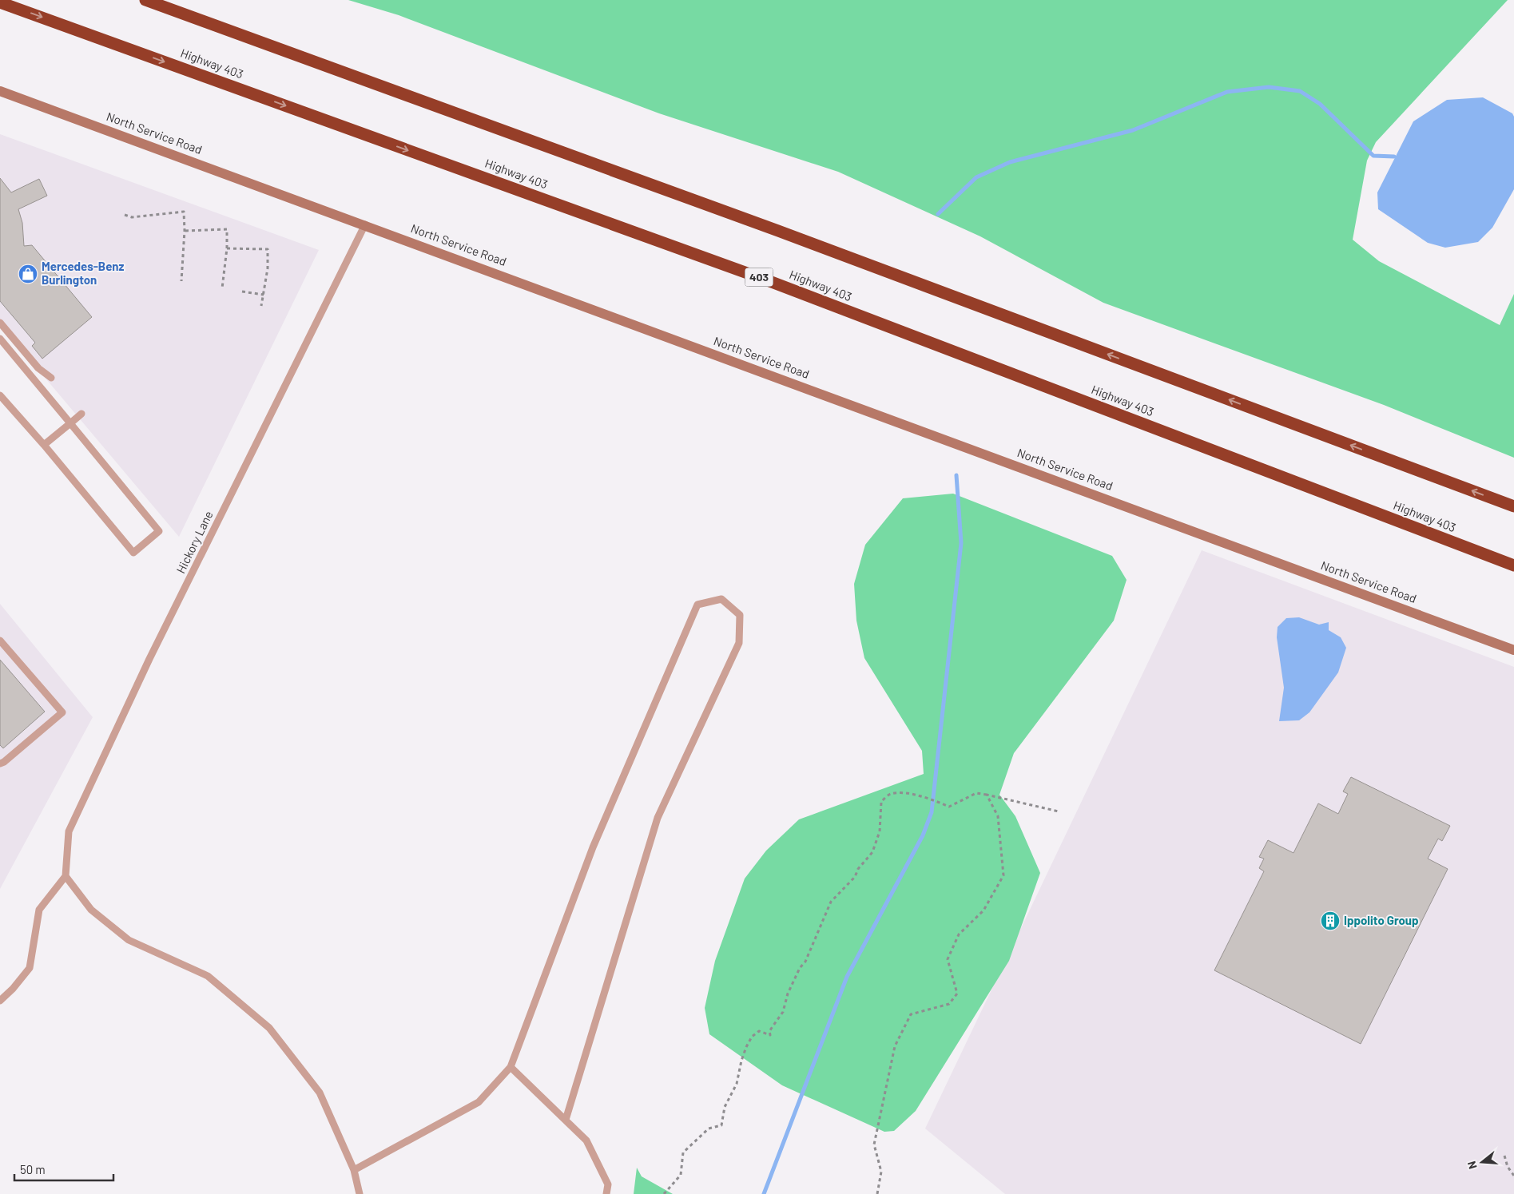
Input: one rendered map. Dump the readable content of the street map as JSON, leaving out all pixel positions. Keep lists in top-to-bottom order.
{
  "streets": {
    "highway": ["Highway 403", "403"],
    "street": ["North Service Road"],
    "lane": ["Hickory Lane"]
  },
  "crossings": [
    ["North Service Road", "Hickory Lane"]
  ],
  "places": {
    "shop": ["Mercedes-Benz Burlington"],
    "building": ["Ippolito Group"]
  },
  "scale_bar": "50 m",
  "north": "left"
}
